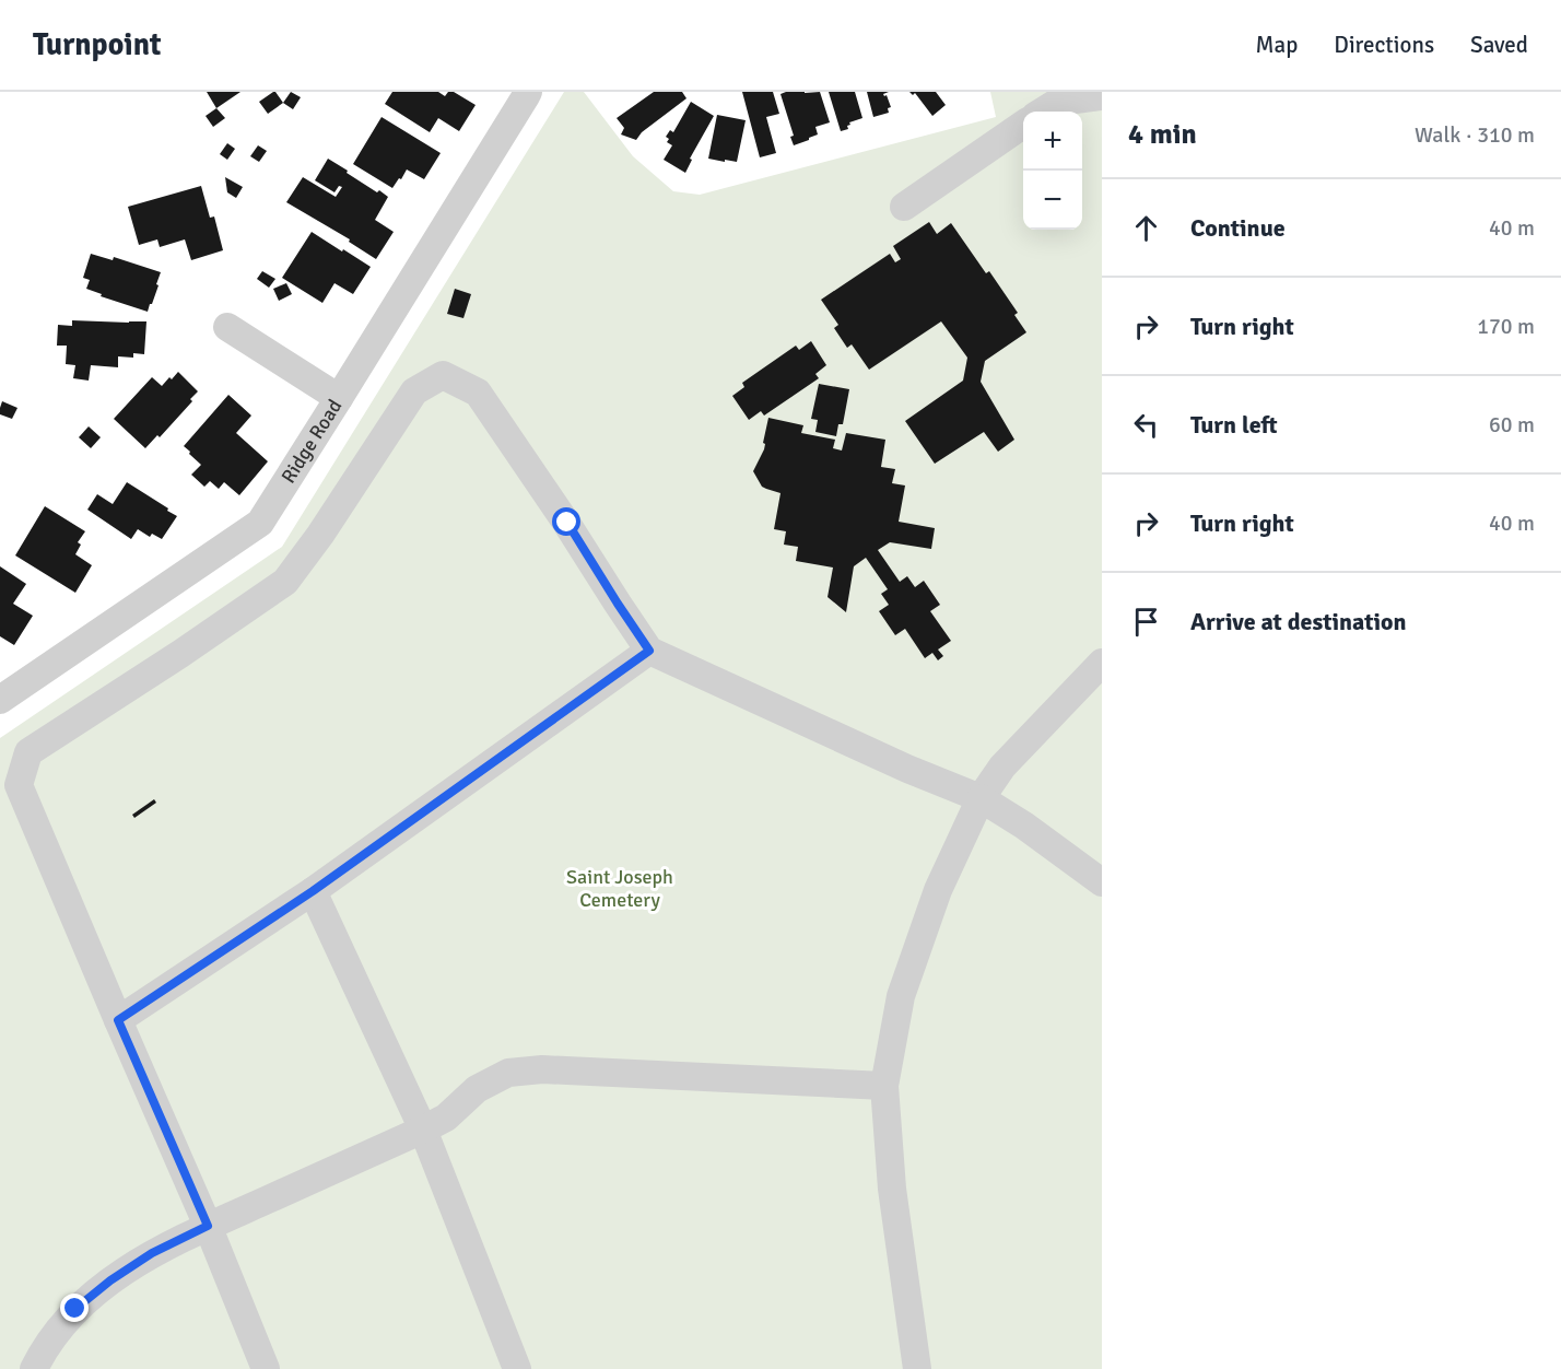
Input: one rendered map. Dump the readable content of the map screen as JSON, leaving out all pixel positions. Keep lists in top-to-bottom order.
{
  "streets": {
    "street": ["Ridge Road"]
  },
  "parks": ["Saint Joseph Cemetery"],
  "page": {
    "header": "Turnpoint",
    "nav": ["Map", "Directions", "Saved"],
    "heading": ["4 min", "Walk · 310 m"],
    "map_buttons": ["+", "−"],
    "list": [
      ["Continue", "40 m"],
      ["Turn right", "170 m"],
      ["Turn left", "60 m"],
      ["Turn right", "40 m"],
      "Arrive at destination"
    ]
  }
}
